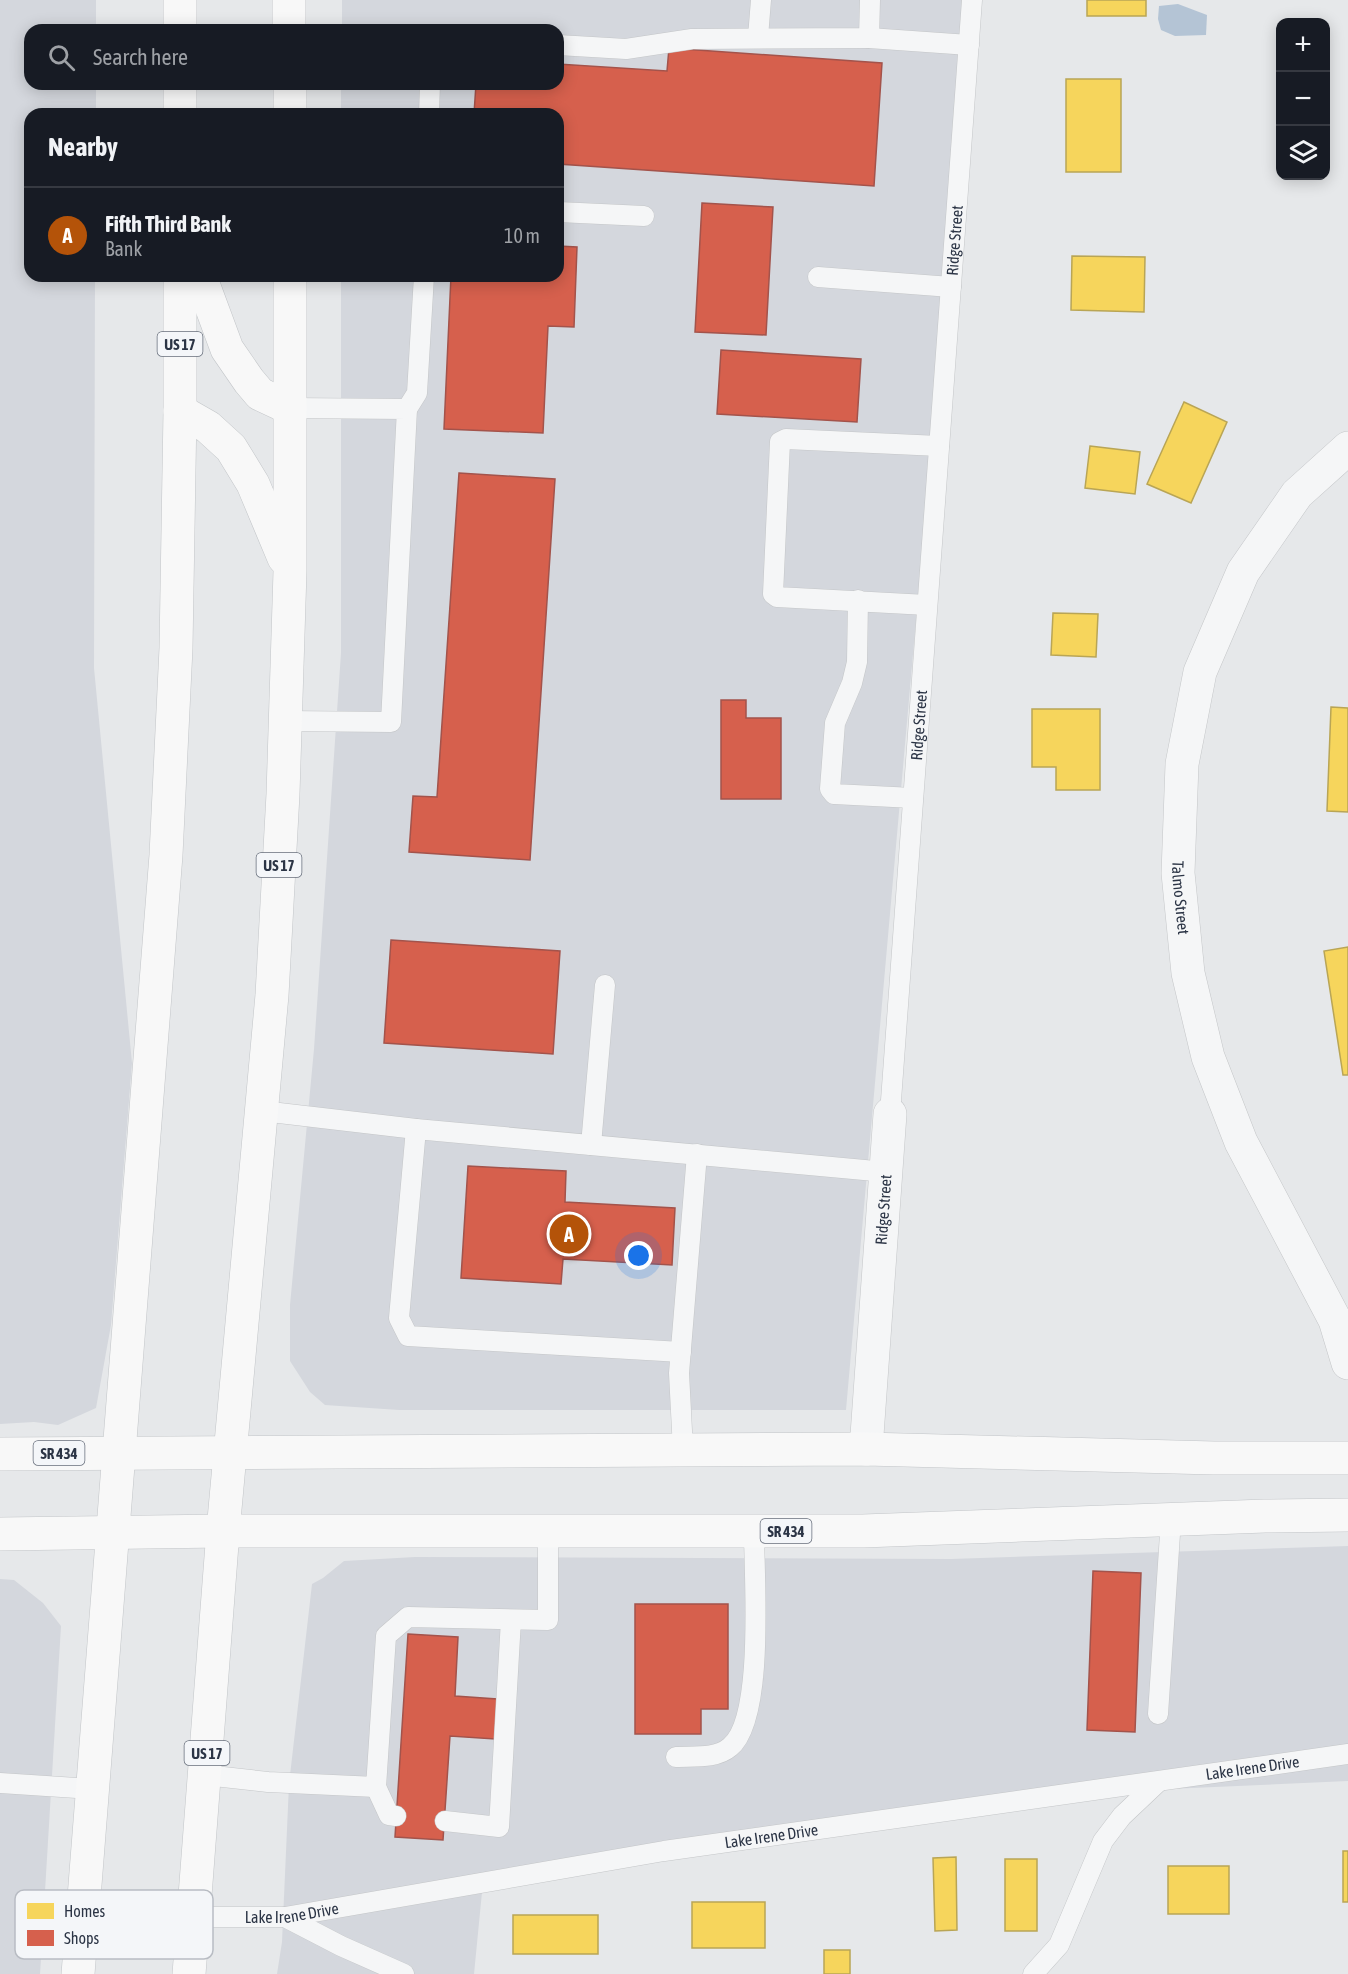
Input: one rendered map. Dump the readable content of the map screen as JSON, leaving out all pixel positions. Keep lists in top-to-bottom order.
{
  "streets": {
    "main road": ["US 17", "SR 434"],
    "street": ["Ridge Street", "Talmo Street"],
    "lane": ["Lake Irene Drive"]
  },
  "crossings": [
    ["Ridge Street", "SR 434"],
    ["US 17", "SR 434"]
  ],
  "legend": ["Homes", "Shops"],
  "page": {
    "map_buttons": ["+", "−"],
    "search": "Search here",
    "heading": "Nearby",
    "list": [
      {
        "mark": "A",
        "name": "Fifth Third Bank",
        "note": "Bank",
        "value": "10 m"
      }
    ],
    "pins": "A"
  }
}
